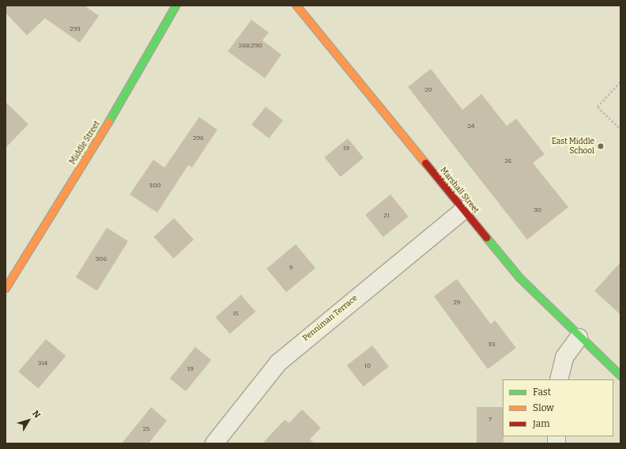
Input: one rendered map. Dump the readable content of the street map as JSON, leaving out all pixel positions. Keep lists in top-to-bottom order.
{
  "streets": {
    "street": ["Middle Street", "Marshall Street", "Penniman Terrace"]
  },
  "crossings": [
    ["Marshall Street", "Penniman Terrace"]
  ],
  "places": ["East Middle School"],
  "house_numbers": [
    "293",
    "288;290",
    "20",
    "24",
    "296",
    "19",
    "26",
    "300",
    "30",
    "21",
    "306",
    "9",
    "29",
    "15",
    "33",
    "314",
    "10",
    "19",
    "7",
    "25"
  ],
  "legend": ["Fast", "Slow", "Jam"],
  "north": "top right"
}
